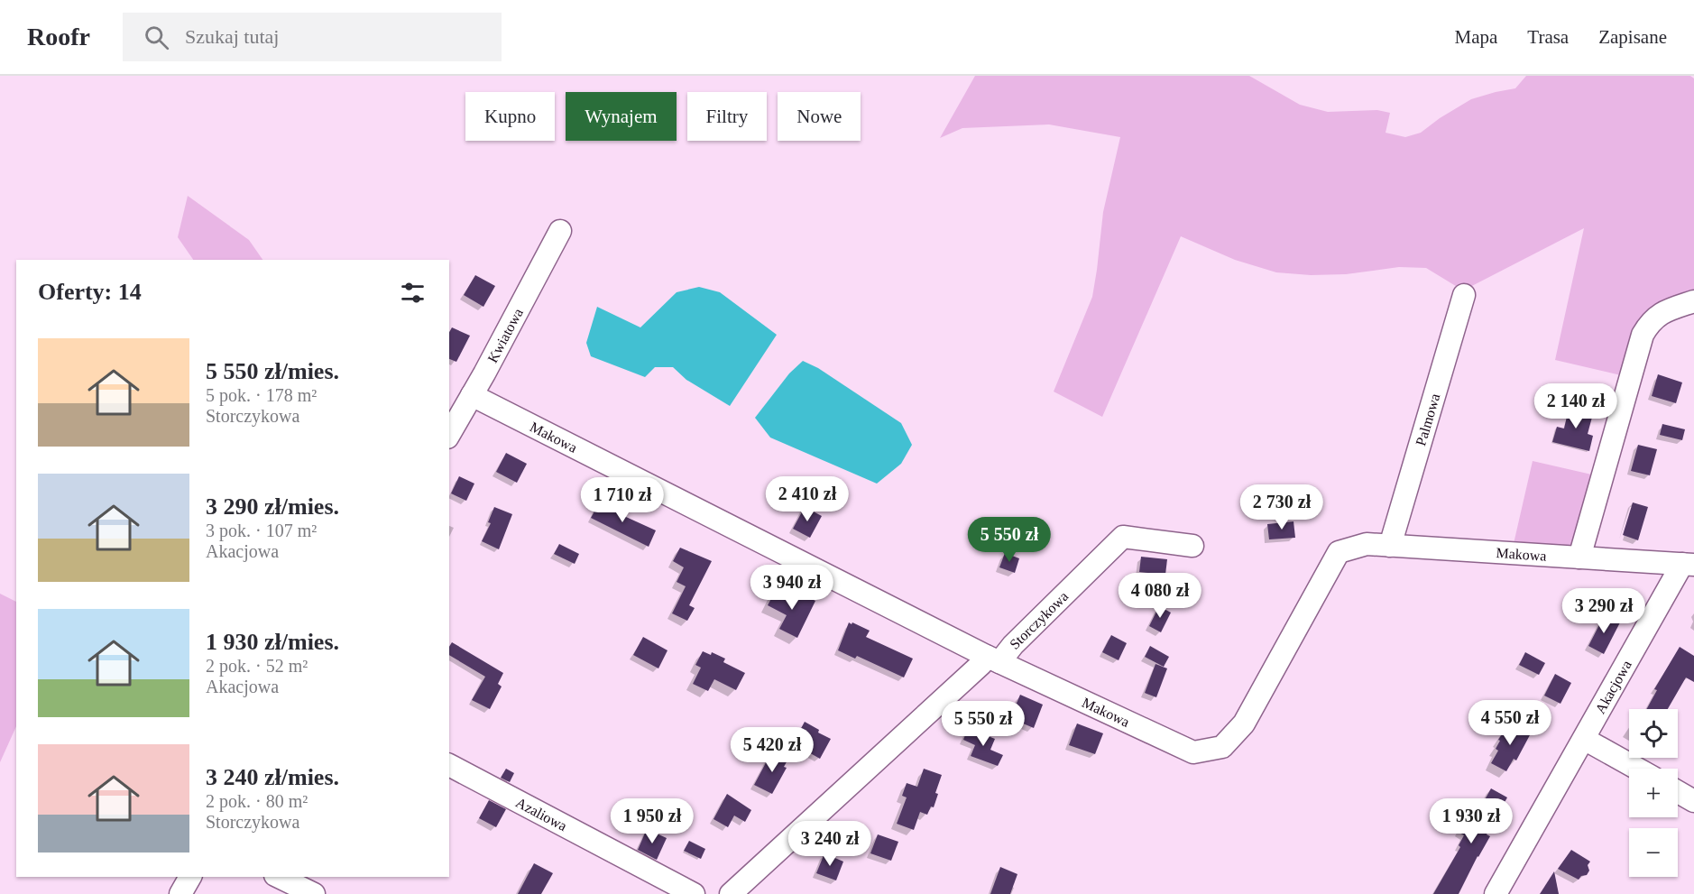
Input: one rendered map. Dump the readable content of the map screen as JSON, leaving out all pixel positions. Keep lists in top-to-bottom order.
{
  "streets": {
    "street": [
      "Kwiatowa",
      "Palmowa",
      "Makowa",
      "Storczykowa",
      "Akacjowa",
      "Azaliowa"
    ]
  },
  "crossings": [
    ["Kwiatowa", "Makowa"],
    ["Palmowa", "Makowa"],
    ["Makowa", "Storczykowa"],
    ["Makowa", "Akacjowa"]
  ],
  "page": {
    "header": "Roofr",
    "search": "Szukaj tutaj",
    "nav": ["Mapa", "Trasa", "Zapisane"],
    "chip": [
      "Kupno",
      "Wynajem",
      "Filtry",
      "Nowe"
    ],
    "heading": "Oferty: 14",
    "list": [
      {
        "name": "5 550 zł/mies.",
        "note": "5 pok. · 178 m² · Storczykowa"
      },
      {
        "name": "3 290 zł/mies.",
        "note": "3 pok. · 107 m² · Akacjowa"
      },
      {
        "name": "1 930 zł/mies.",
        "note": "2 pok. · 52 m² · Akacjowa"
      },
      {
        "name": "3 240 zł/mies.",
        "note": "2 pok. · 80 m² · Storczykowa"
      }
    ],
    "price": [
      "2 140 zł",
      "2 410 zł",
      "1 710 zł",
      "2 730 zł",
      "5 550 zł",
      "3 940 zł",
      "4 080 zł",
      "3 290 zł",
      "4 550 zł",
      "5 550 zł",
      "5 420 zł",
      "1 950 zł",
      "1 930 zł",
      "3 240 zł"
    ],
    "map_buttons": ["+", "−"]
  }
}
